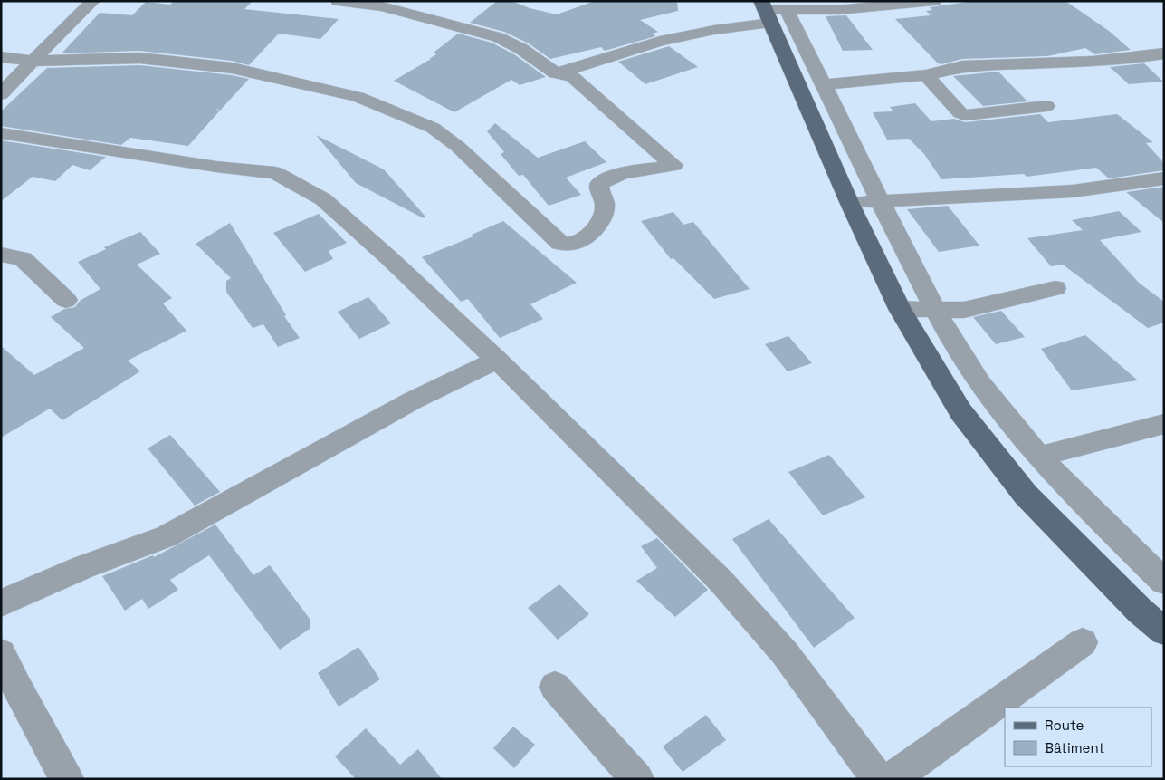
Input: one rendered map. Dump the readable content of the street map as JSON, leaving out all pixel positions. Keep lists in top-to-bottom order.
{
  "legend": ["Route", "Bâtiment"]
}
